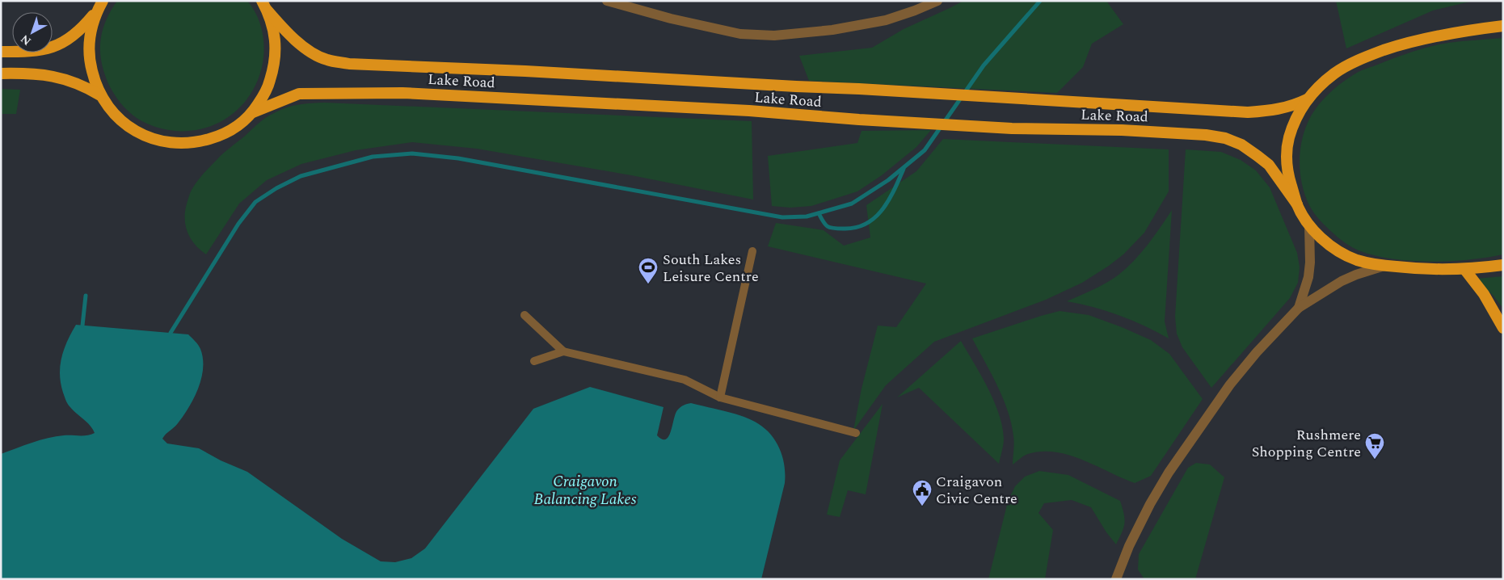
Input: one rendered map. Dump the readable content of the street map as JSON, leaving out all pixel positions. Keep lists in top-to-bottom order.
{
  "streets": {
    "highway": ["Lake Road"]
  },
  "water": ["Craigavon Balancing Lakes"],
  "places": {
    "sports": ["South Lakes Leisure Centre"],
    "supermarket": ["Rushmere Shopping Centre"],
    "public building": ["Craigavon Civic Centre"]
  },
  "north": "bottom left"
}
